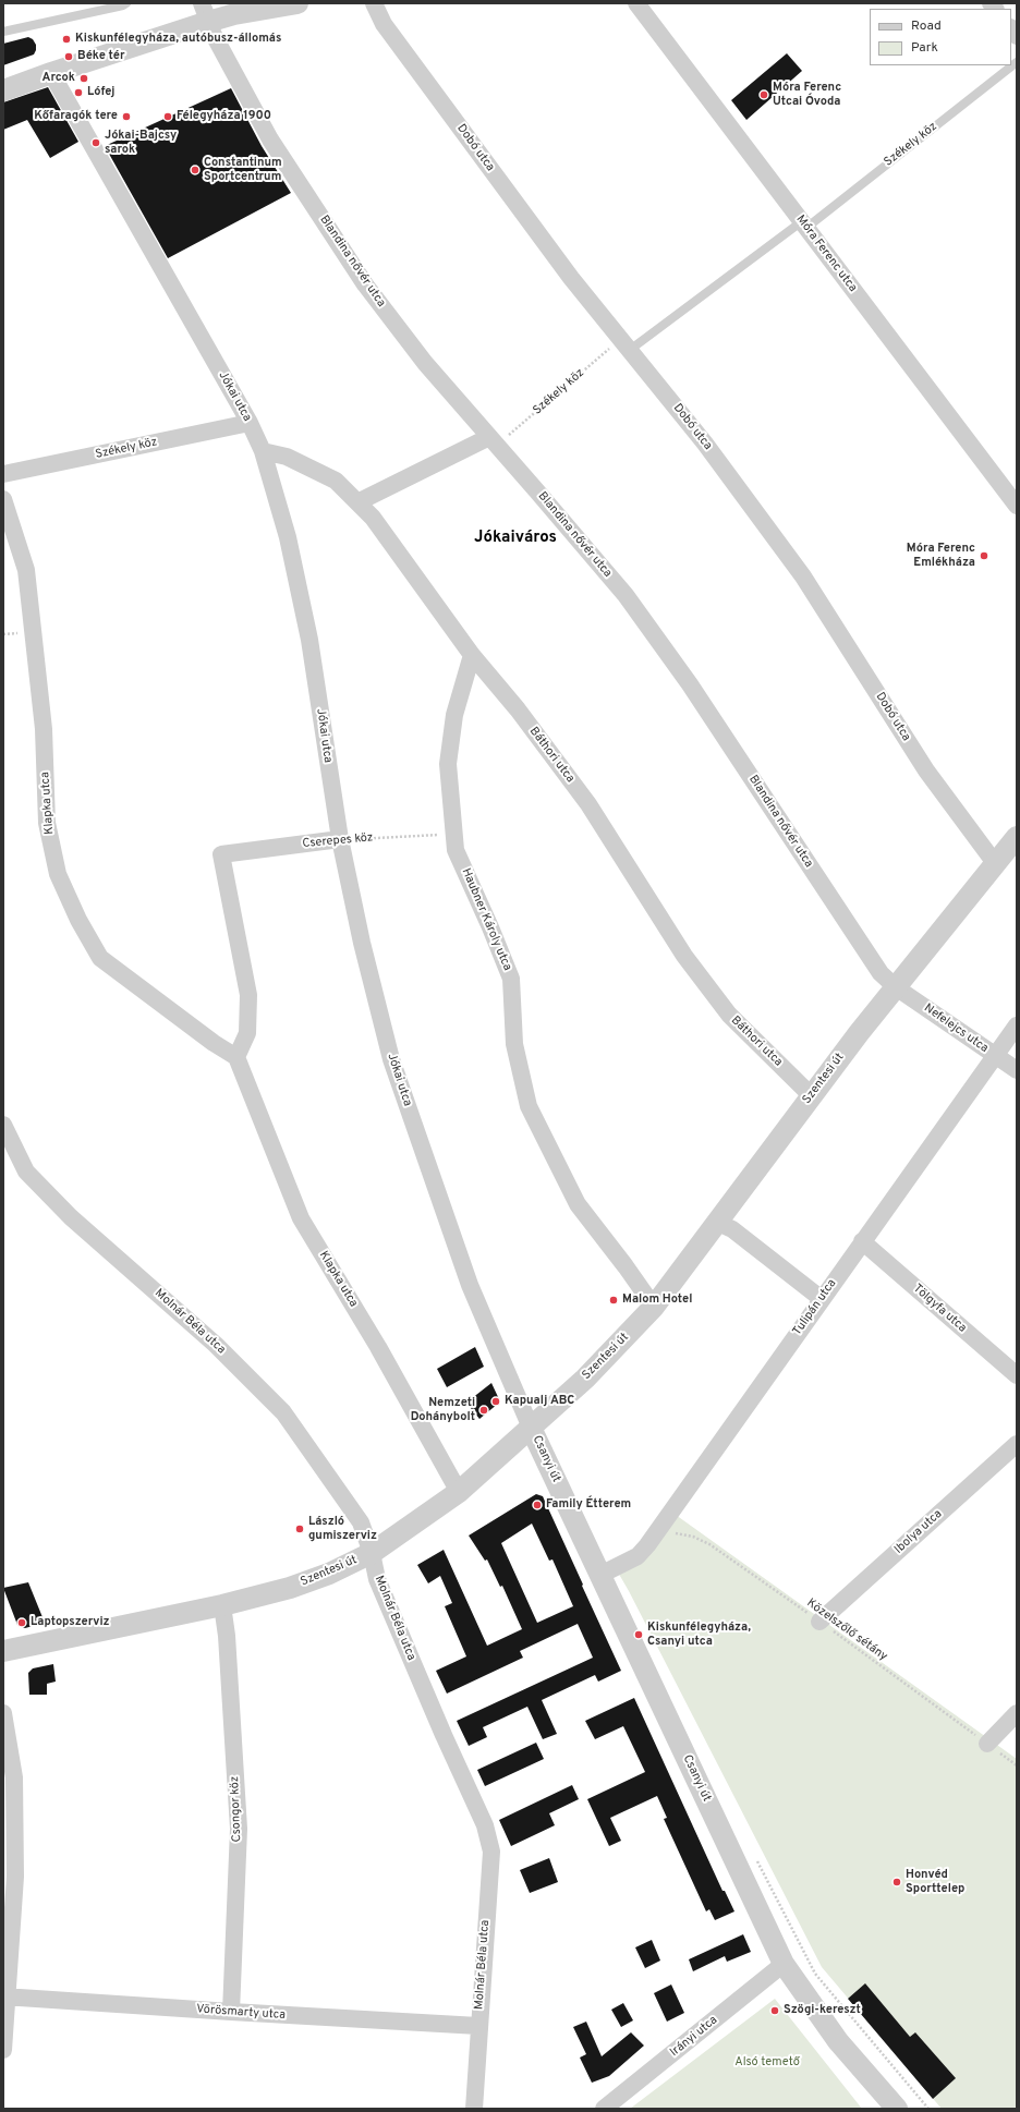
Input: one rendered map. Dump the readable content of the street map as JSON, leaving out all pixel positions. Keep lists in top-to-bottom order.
{
  "streets": {
    "street": [
      "Székely köz",
      "Dobó utca",
      "Móra Ferenc utca",
      "Blandina nővér utca",
      "Jókai utca",
      "Báthori utca",
      "Klapka utca",
      "Cserepes köz",
      "Haubner Károly utca",
      "Nefelejcs utca",
      "Szentesi út",
      "Tulipán utca",
      "Tölgyfa utca",
      "Molnár Béla utca",
      "Csanyi út",
      "Ibolya utca",
      "Csongor köz",
      "Vörösmarty utca",
      "Irányi utca"
    ],
    "path": ["Közelszőlő sétány"]
  },
  "crossings": [
    ["Székely köz", "Dobó utca"],
    ["Székely köz", "Móra Ferenc utca"],
    ["Székely köz", "Blandina nővér utca"],
    ["Székely köz", "Jókai utca"],
    ["Dobó utca", "Szentesi út"],
    ["Blandina nővér utca", "Nefelejcs utca"],
    ["Blandina nővér utca", "Szentesi út"],
    ["Jókai utca", "Báthori utca"],
    ["Jókai utca", "Cserepes köz"],
    ["Jókai utca", "Szentesi út"],
    ["Jókai utca", "Csanyi út"],
    ["Báthori utca", "Haubner Károly utca"],
    ["Báthori utca", "Szentesi út"],
    ["Klapka utca", "Cserepes köz"],
    ["Klapka utca", "Szentesi út"],
    ["Cserepes köz", "Haubner Károly utca"],
    ["Haubner Károly utca", "Szentesi út"],
    ["Nefelejcs utca", "Szentesi út"],
    ["Nefelejcs utca", "Tulipán utca"],
    ["Szentesi út", "Molnár Béla utca"],
    ["Szentesi út", "Csanyi út"],
    ["Szentesi út", "Csongor köz"],
    ["Tulipán utca", "Tölgyfa utca"],
    ["Tulipán utca", "Csanyi út"],
    ["Tulipán utca", "Közelszőlő sétány"],
    ["Molnár Béla utca", "Vörösmarty utca"],
    ["Csanyi út", "Irányi utca"],
    ["Ibolya utca", "Közelszőlő sétány"],
    ["Csongor köz", "Vörösmarty utca"]
  ],
  "districts": ["Jókaiváros"],
  "parks": ["Alsó temető"],
  "places": [
    "Kiskunfélegyháza, autóbusz-állomás",
    "Béke tér",
    "Arcok",
    "Lófej",
    "Móra Ferenc Utcai Óvoda",
    "Kőfaragók tere",
    "Félegyháza 1900",
    "Jókai-Bajcsy sarok",
    "Constantinum Sportcentrum",
    "Móra Ferenc Emlékháza",
    "Malom Hotel",
    "Kapualj ABC",
    "Nemzeti Dohánybolt",
    "Family Étterem",
    "László gumiszerviz",
    "Laptopszerviz",
    "Kiskunfélegyháza, Csanyi utca",
    "Honvéd Sporttelep",
    "Szögi-kereszt"
  ],
  "legend": ["Road", "Park"]
}
